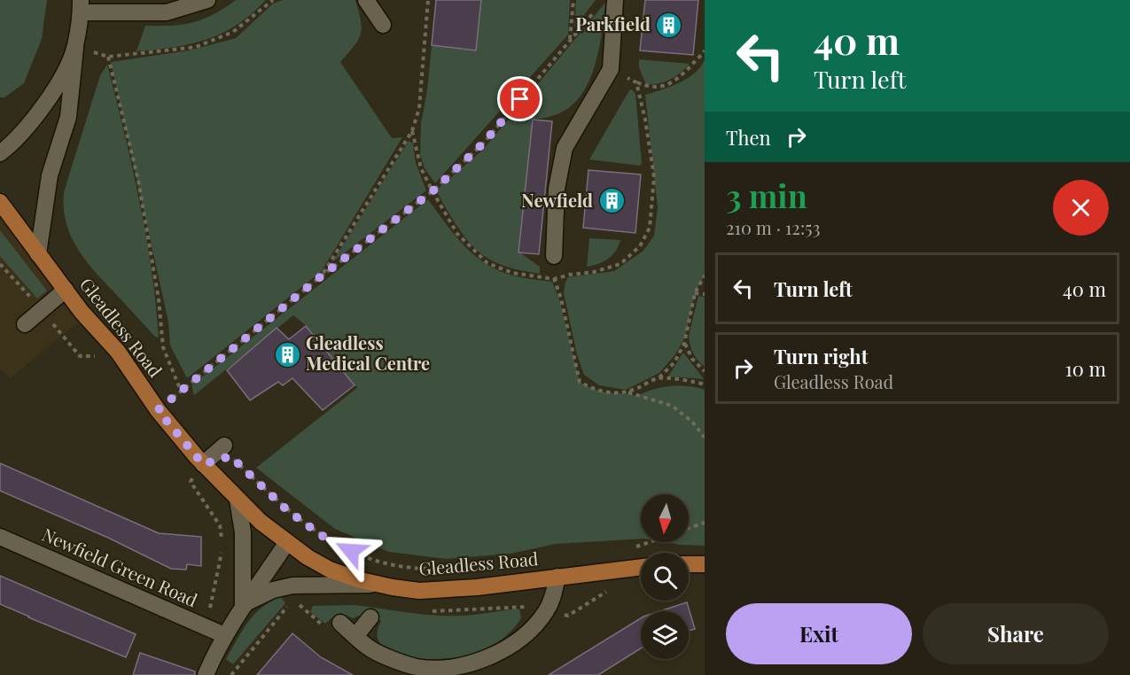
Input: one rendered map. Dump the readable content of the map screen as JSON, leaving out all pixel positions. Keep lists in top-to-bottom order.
{
  "streets": {
    "main road": ["Gleadless Road"],
    "street": ["Newfield Green Road"]
  },
  "places": {
    "building": ["Parkfield", "Newfield", "Gleadless Medical Centre"]
  },
  "north": "bottom",
  "page": {
    "turn": ["40 m", "Turn left"],
    "then": "Then",
    "heading": ["3 min", "210 m · 12:53"],
    "list": [
      {
        "name": "Turn left",
        "value": "40 m"
      },
      {
        "name": "Turn right",
        "note": "Gleadless Road",
        "value": "10 m"
      }
    ],
    "buttons": ["Exit", "Share"]
  }
}
